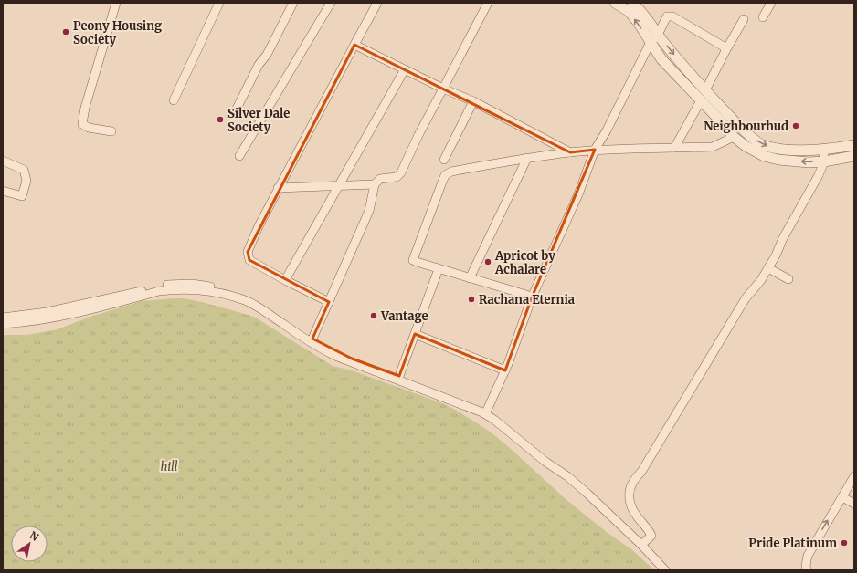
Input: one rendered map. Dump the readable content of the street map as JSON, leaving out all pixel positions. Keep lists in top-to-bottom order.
{
  "parks": ["hill"],
  "places": [
    "Peony Housing Society",
    "Silver Dale Society",
    "Neighbourhud",
    "Apricot by Achalare",
    "Rachana Eternia",
    "Vantage",
    "Pride Platinum"
  ],
  "north": "top right"
}
